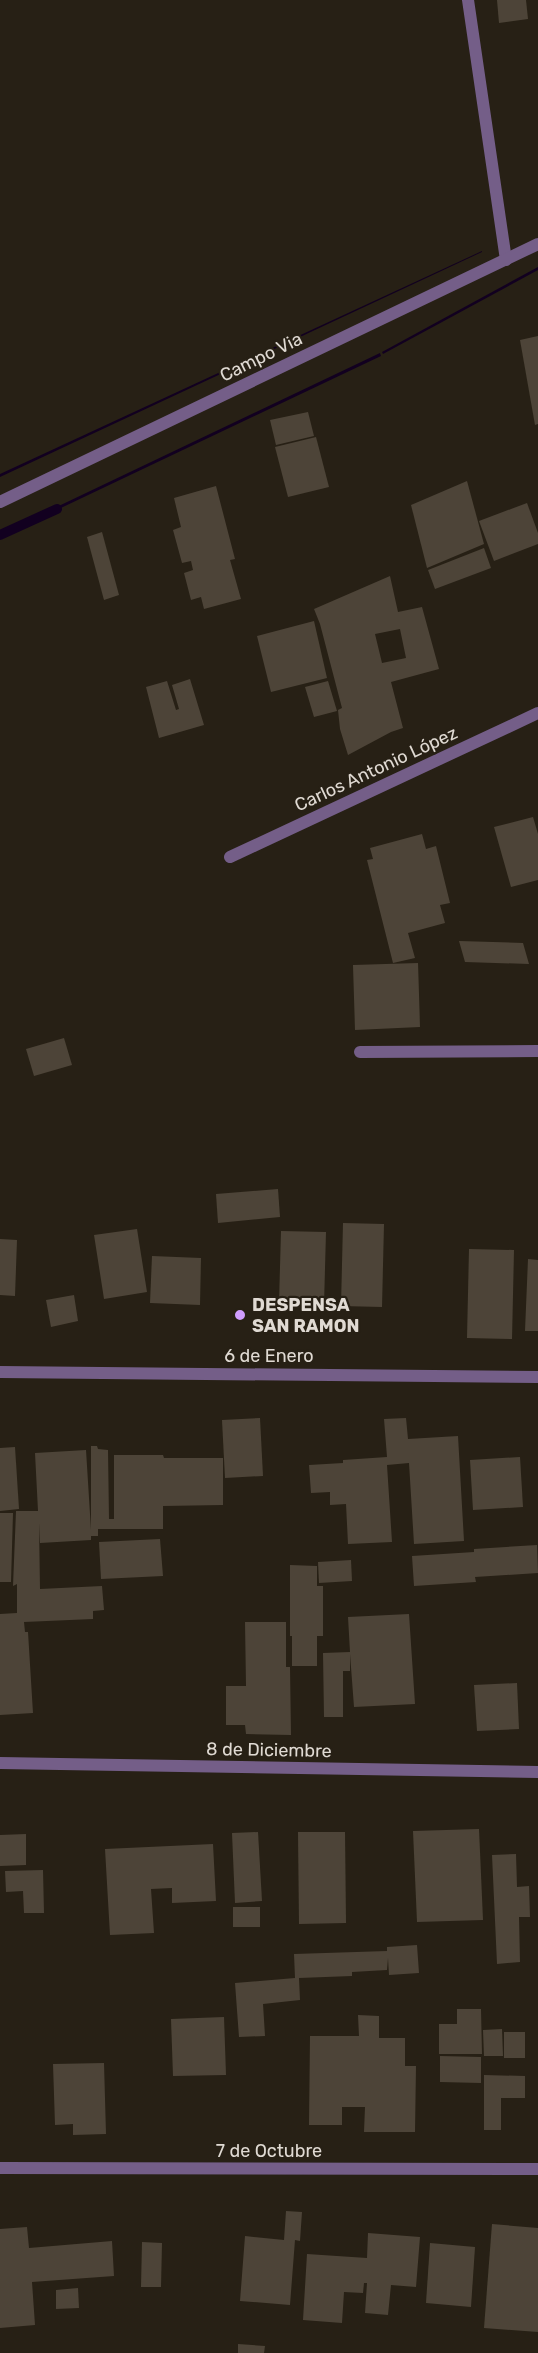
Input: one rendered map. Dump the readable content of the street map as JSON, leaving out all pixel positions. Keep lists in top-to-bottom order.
{
  "streets": {
    "street": [
      "Campo Via",
      "Carlos Antonio López",
      "6 de Enero",
      "8 de Diciembre",
      "7 de Octubre"
    ]
  },
  "places": ["DESPENSA SAN RAMON"]
}
